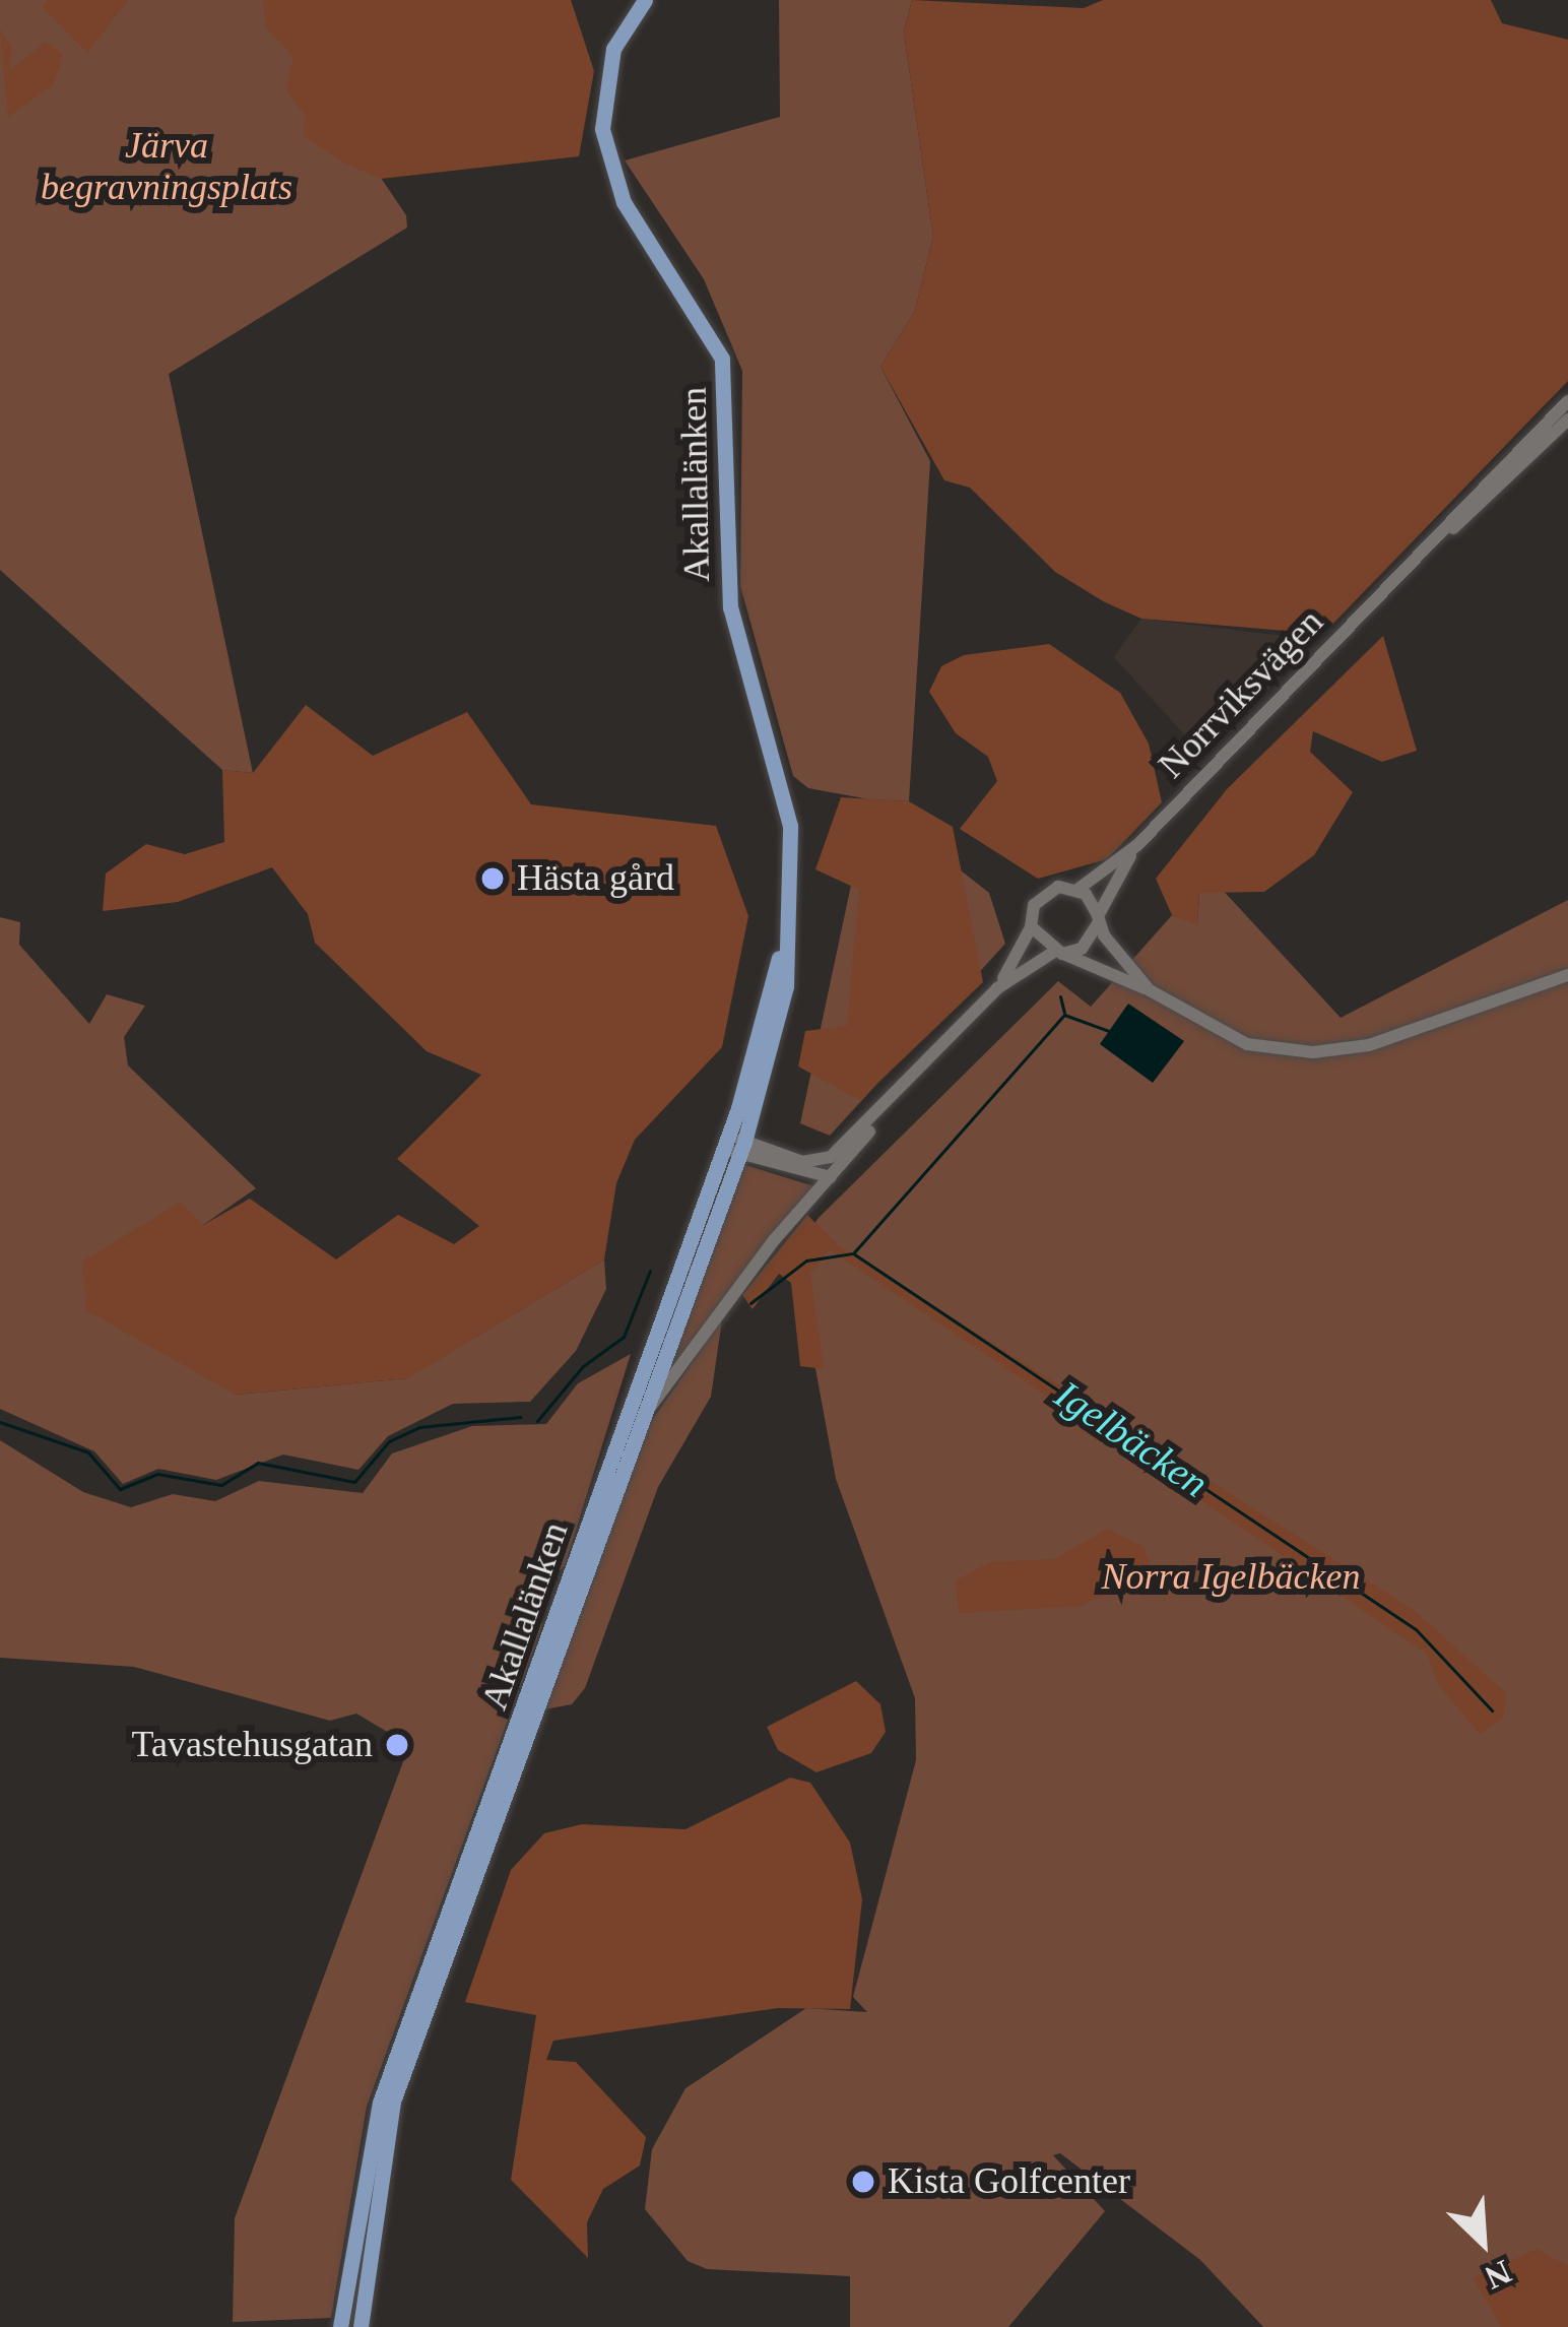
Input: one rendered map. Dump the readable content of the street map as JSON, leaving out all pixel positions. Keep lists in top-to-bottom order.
{
  "streets": {
    "main road": ["Akallalänken"],
    "street": ["Norrviksvägen"]
  },
  "water": ["Igelbäcken"],
  "parks": ["Järva begravningsplats", "Norra Igelbäcken"],
  "places": ["Hästa gård", "Tavastehusgatan", "Kista Golfcenter"],
  "north": "bottom right"
}
